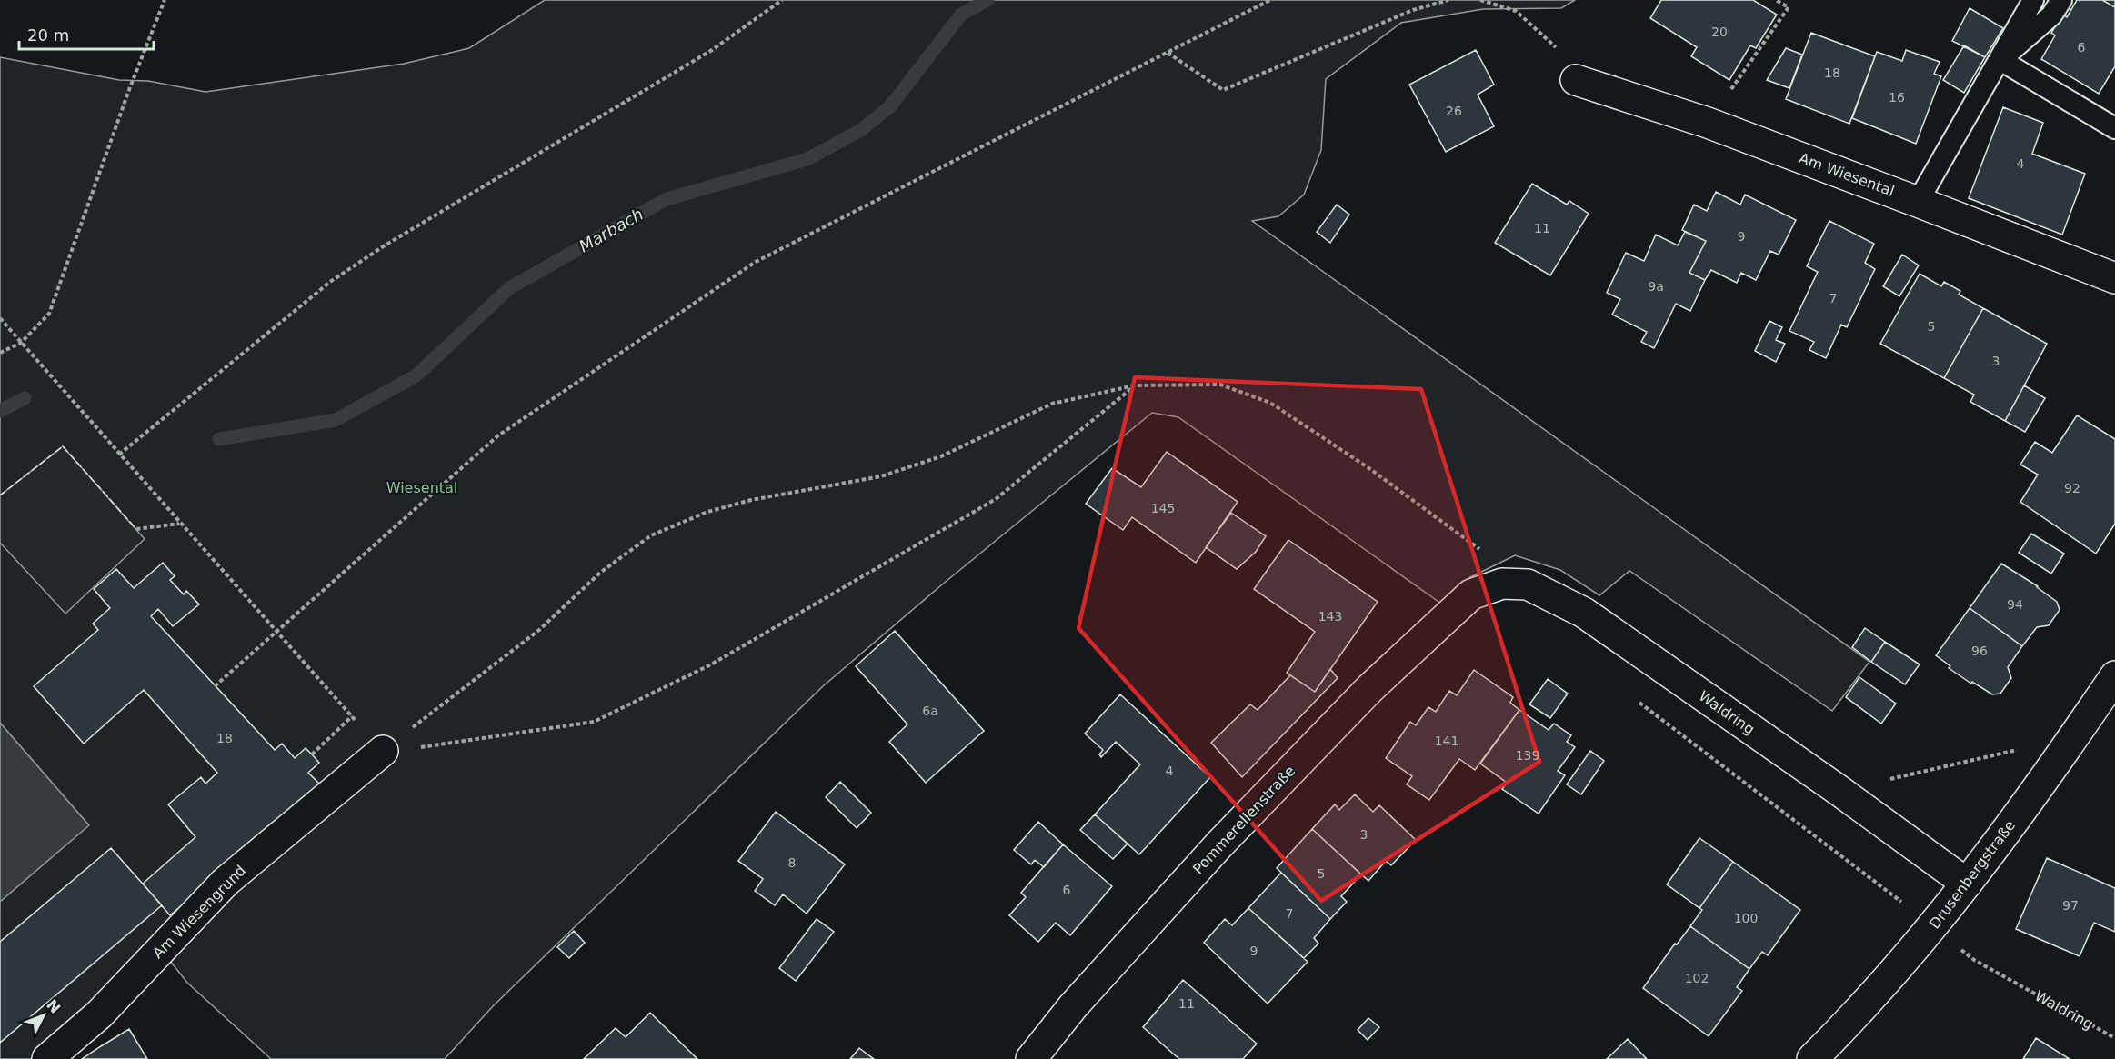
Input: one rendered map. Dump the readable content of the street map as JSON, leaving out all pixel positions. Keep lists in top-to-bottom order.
{
  "streets": {
    "street": [
      "Am Wiesental",
      "Waldring",
      "Pommerellenstraße",
      "Drusenbergstraße",
      "Am Wiesengrund"
    ]
  },
  "crossings": [
    ["Waldring", "Pommerellenstraße"],
    ["Waldring", "Drusenbergstraße"]
  ],
  "water": ["Marbach"],
  "parks": ["Wiesental"],
  "house_numbers": [
    "20",
    "6",
    "18",
    "16",
    "26",
    "4",
    "11",
    "9",
    "9a",
    "7",
    "5",
    "3",
    "92",
    "145",
    "94",
    "143",
    "96",
    "6a",
    "18",
    "141",
    "139",
    "4",
    "3",
    "8",
    "5",
    "6",
    "97",
    "7",
    "100",
    "9",
    "102",
    "11"
  ],
  "scale_bar": "20 m",
  "north": "top right"
}
